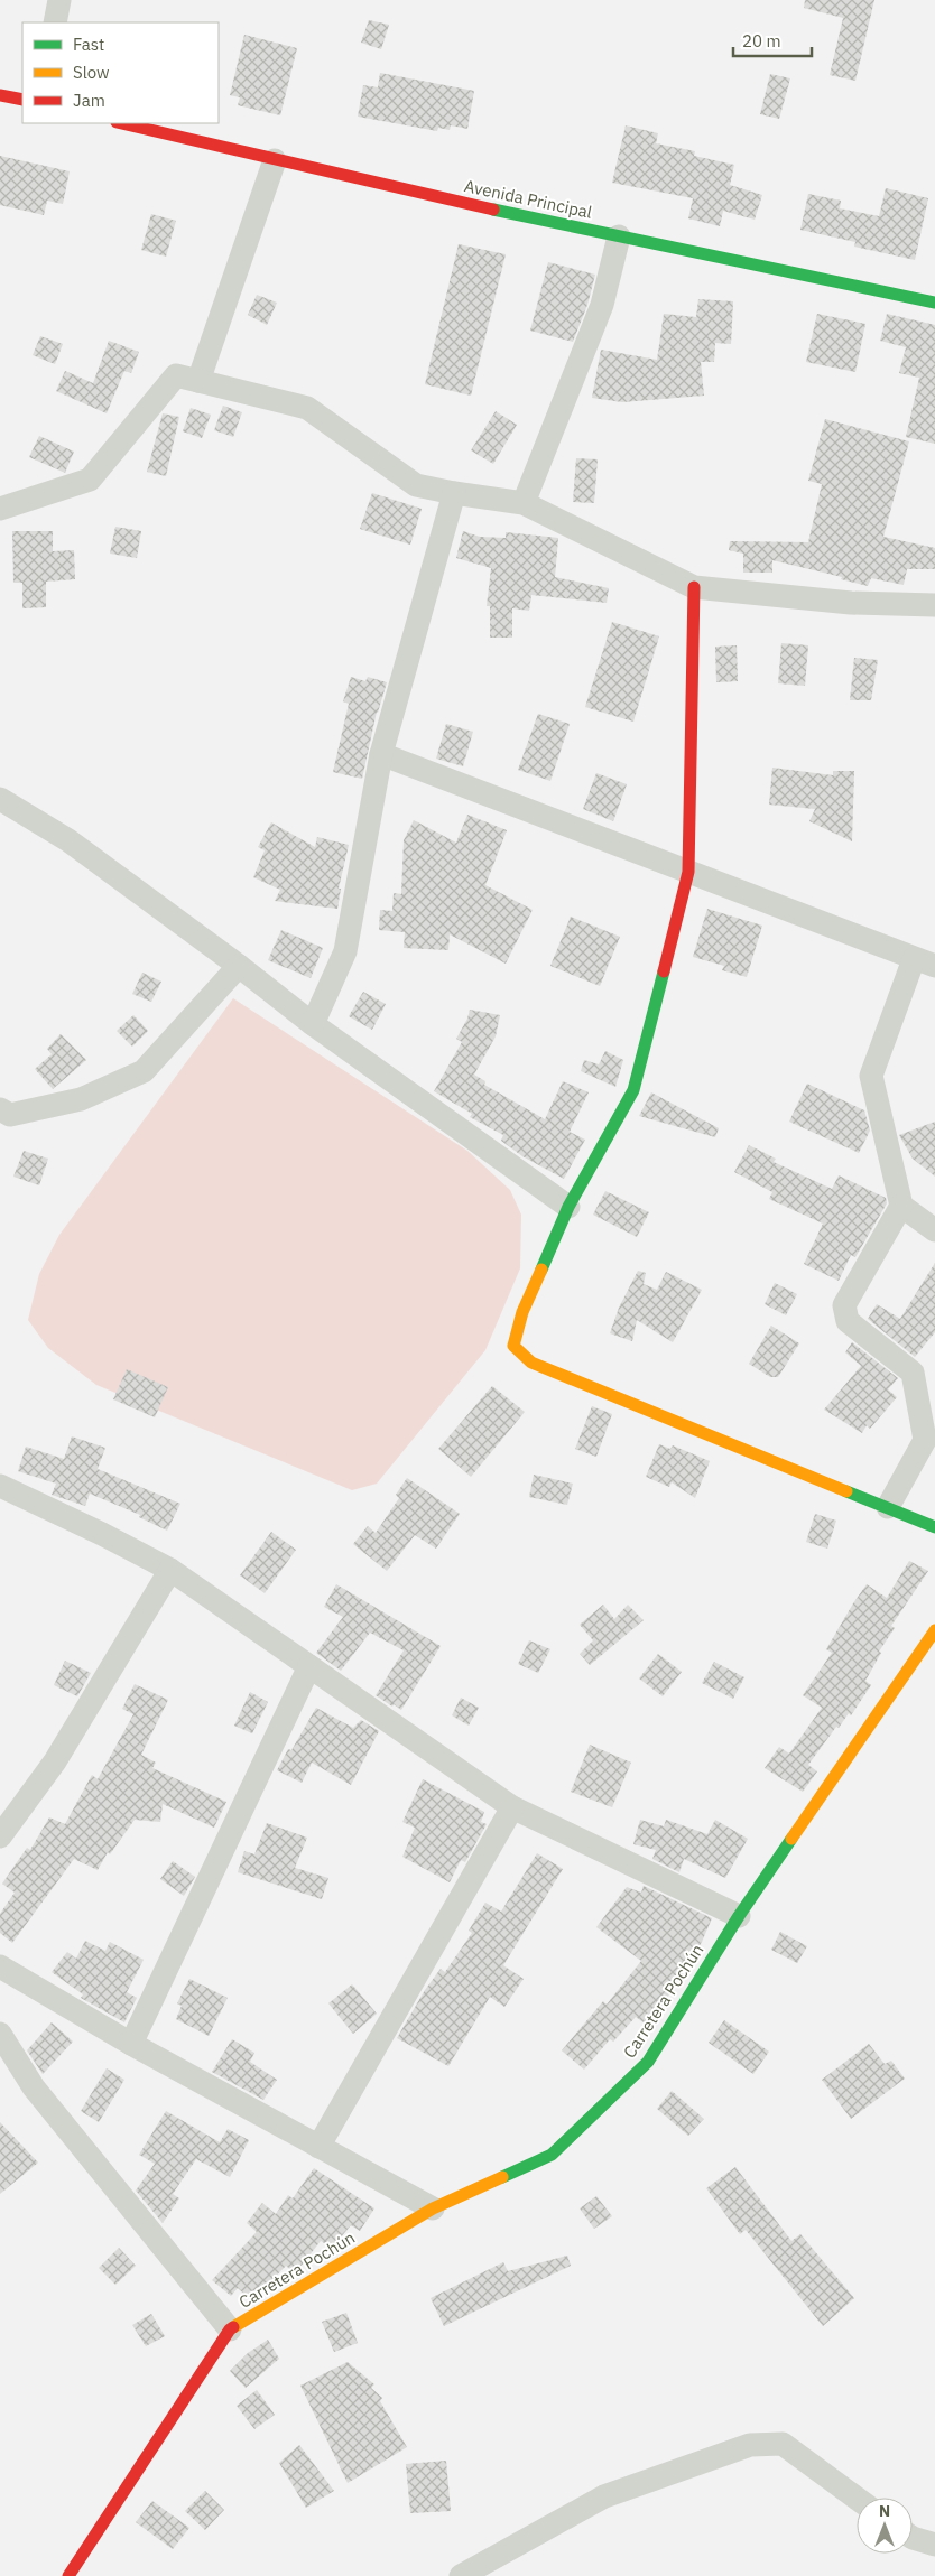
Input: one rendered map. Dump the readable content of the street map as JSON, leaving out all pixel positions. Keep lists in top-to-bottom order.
{
  "streets": {
    "street": ["Avenida Principal", "Carretera Pochún"]
  },
  "legend": ["Fast", "Slow", "Jam"],
  "scale_bar": "20 m",
  "north": "top"
}
